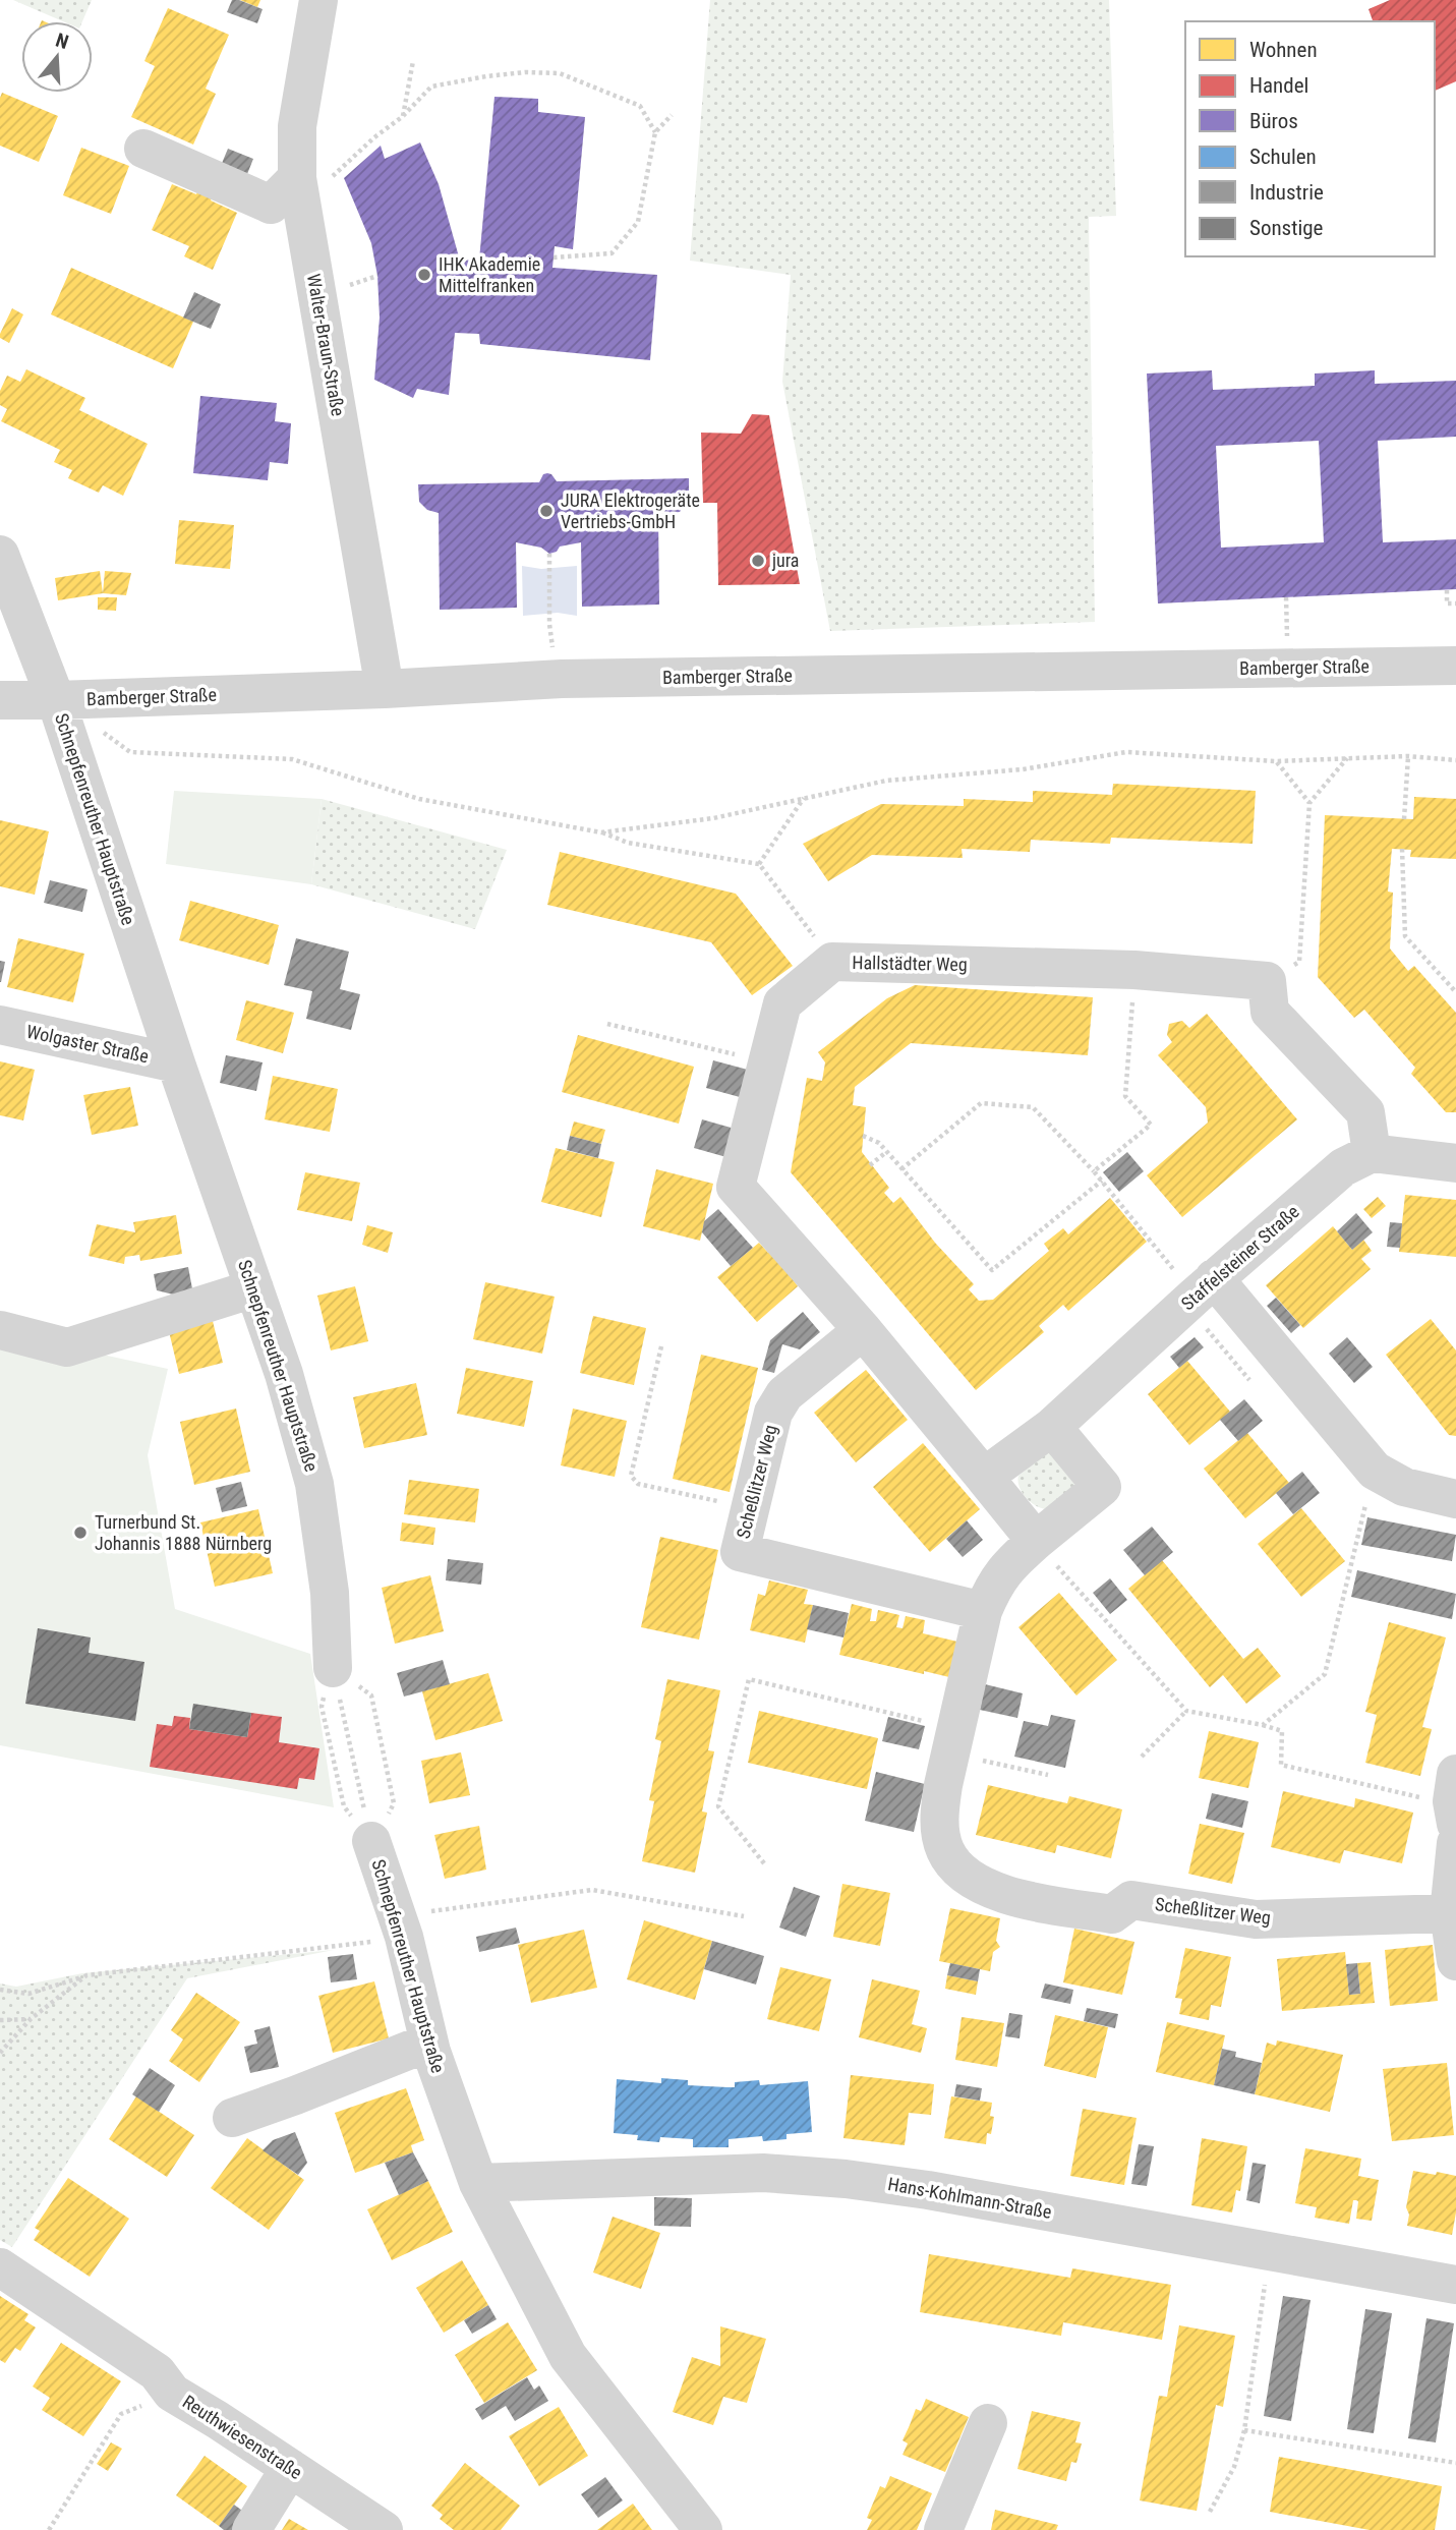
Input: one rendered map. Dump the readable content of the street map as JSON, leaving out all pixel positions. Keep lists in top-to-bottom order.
{
  "streets": {
    "street": [
      "Walter-Braun-Straße",
      "Bamberger Straße",
      "Schnepfenreuther Hauptstraße",
      "Hallstädter Weg",
      "Wolgaster Straße",
      "Staffelsteiner Straße",
      "Scheßlitzer Weg",
      "Hans-Kohlmann-Straße",
      "Reuthwiesenstraße"
    ]
  },
  "crossings": [
    ["Walter-Braun-Straße", "Bamberger Straße"],
    ["Bamberger Straße", "Schnepfenreuther Hauptstraße"],
    ["Schnepfenreuther Hauptstraße", "Wolgaster Straße"],
    ["Schnepfenreuther Hauptstraße", "Hans-Kohlmann-Straße"],
    ["Hallstädter Weg", "Staffelsteiner Straße"],
    ["Hallstädter Weg", "Scheßlitzer Weg"]
  ],
  "places": [
    "IHK Akademie Mittelfranken",
    "JURA Elektrogeräte Vertriebs-GmbH",
    "jura",
    "Turnerbund St. Johannis 1888 Nürnberg"
  ],
  "legend": [
    "Wohnen",
    "Handel",
    "Büros",
    "Schulen",
    "Industrie",
    "Sonstige"
  ],
  "north": "top"
}
